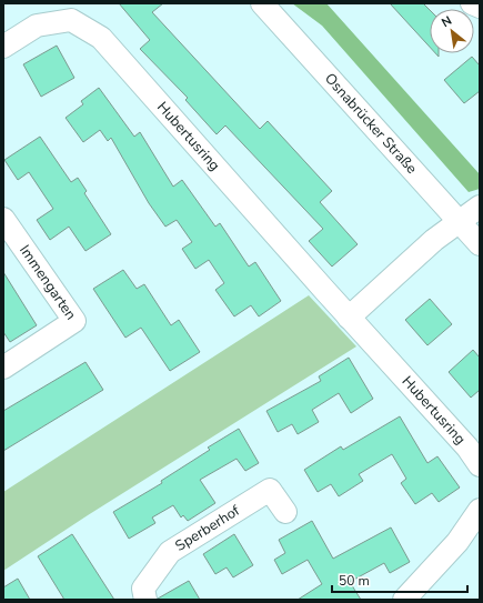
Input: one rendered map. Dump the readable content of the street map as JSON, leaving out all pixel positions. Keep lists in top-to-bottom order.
{
  "streets": {
    "street": [
      "Osnabrücker Straße",
      "Hubertusring",
      "Immengarten",
      "Sperberhof"
    ]
  },
  "scale_bar": "50 m",
  "north": "top left"
}
